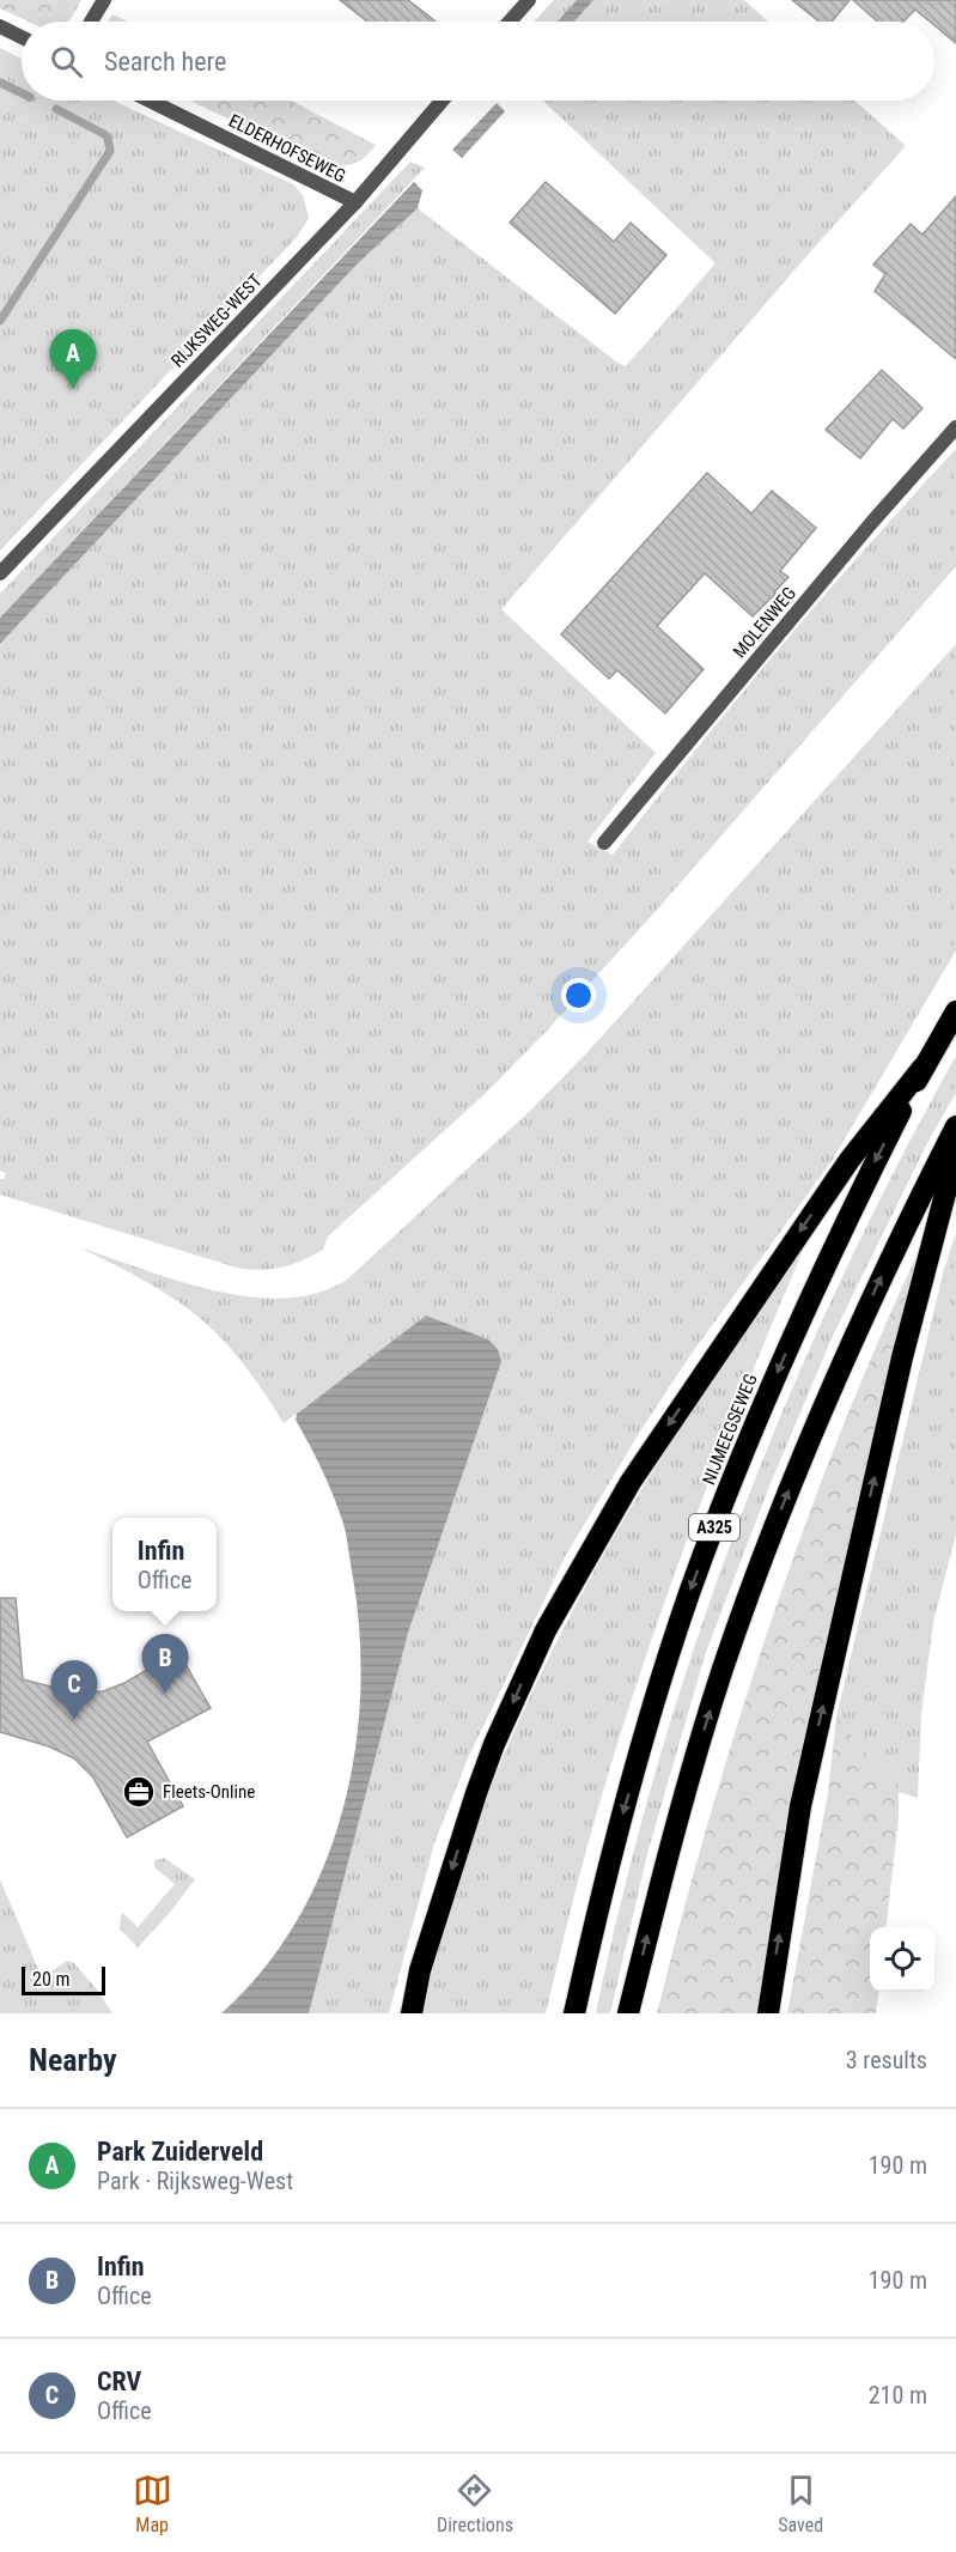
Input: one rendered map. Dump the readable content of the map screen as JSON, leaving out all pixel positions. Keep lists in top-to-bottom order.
{
  "streets": {
    "highway": ["NIJMEEGSEWEG", "A325"],
    "street": ["ELDERHOFSEWEG", "RIJKSWEG-WEST", "MOLENWEG"]
  },
  "crossings": [
    ["ELDERHOFSEWEG", "RIJKSWEG-WEST"],
    ["NIJMEEGSEWEG", "A325"]
  ],
  "places": {
    "office": ["Fleets-Online"]
  },
  "scale_bar": "20 m",
  "page": {
    "search": "Search here",
    "pins": ["A", "B", "C"],
    "popup": ["Infin", "Office"],
    "scale": "20 m",
    "heading": ["Nearby", "3 results"],
    "list": [
      {
        "mark": "A",
        "name": "Park Zuiderveld",
        "note": "Park · Rijksweg-West",
        "value": "190 m"
      },
      {
        "mark": "B",
        "name": "Infin",
        "note": "Office",
        "value": "190 m"
      },
      {
        "mark": "C",
        "name": "CRV",
        "note": "Office",
        "value": "210 m"
      }
    ],
    "nav": ["Map", "Directions", "Saved"]
  }
}
